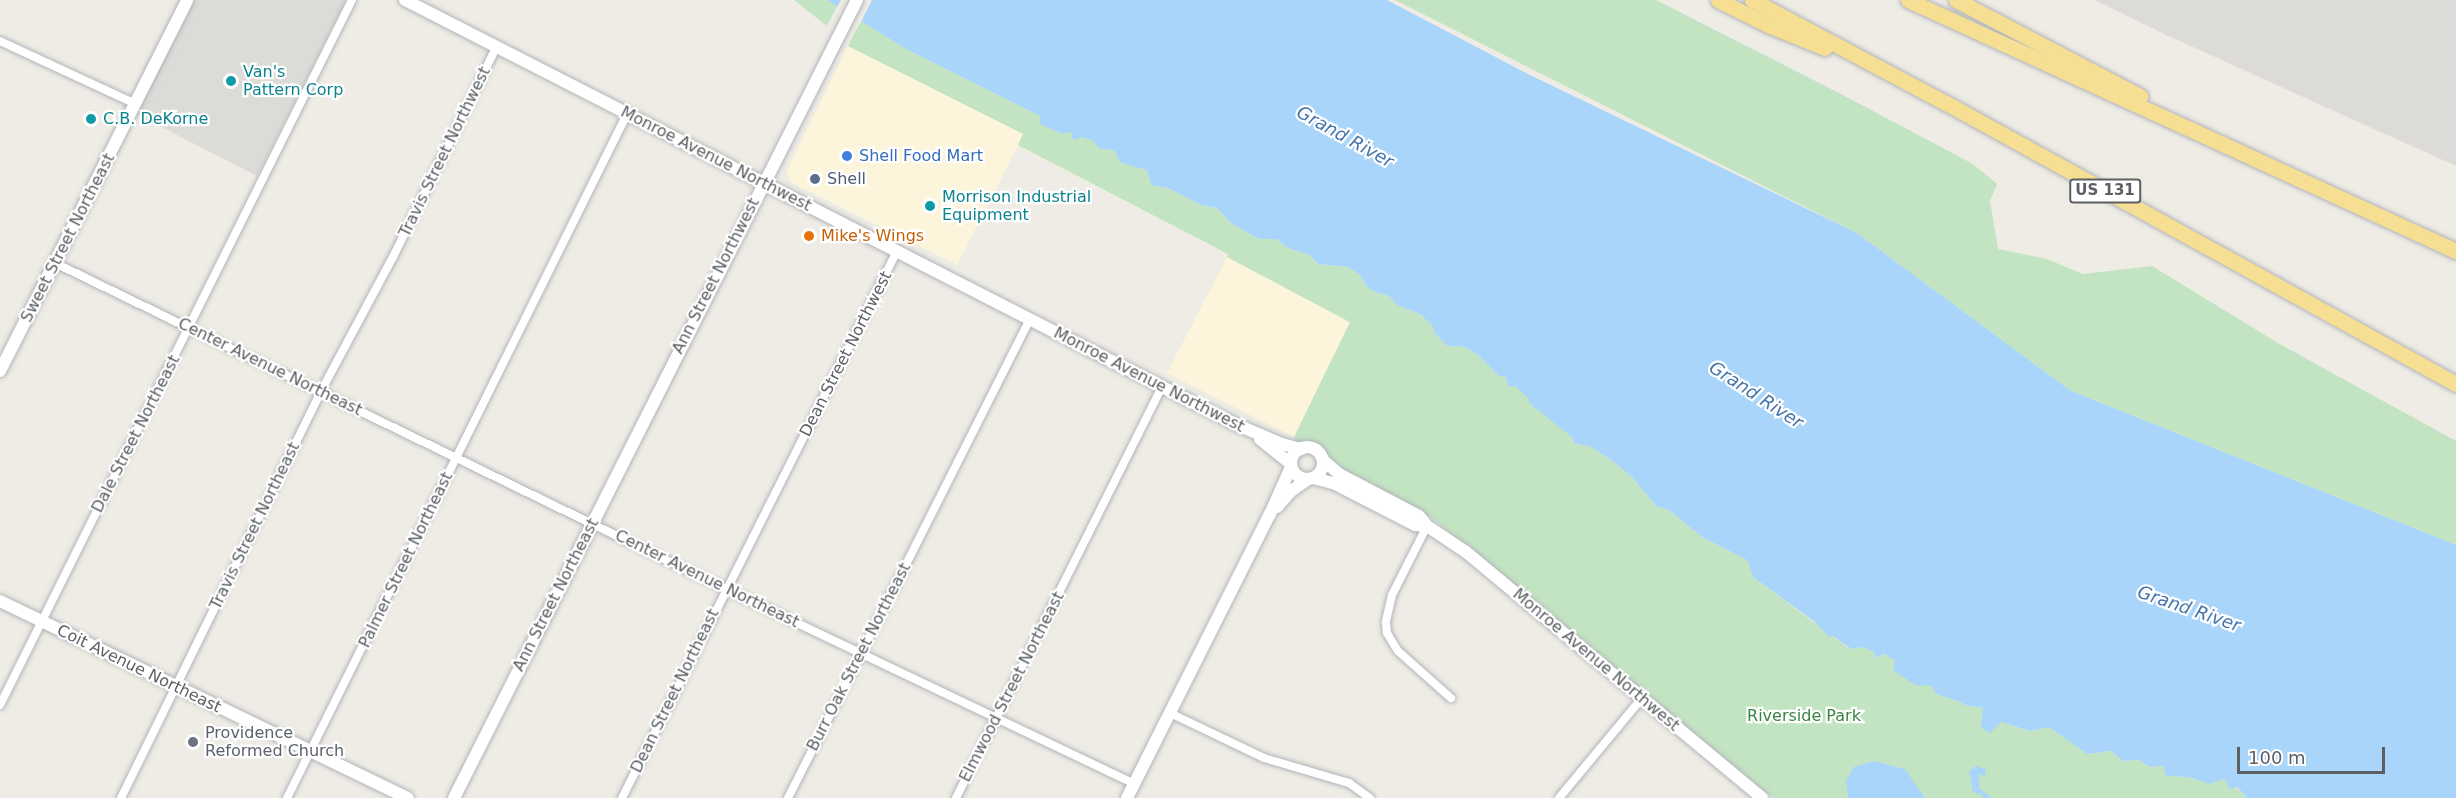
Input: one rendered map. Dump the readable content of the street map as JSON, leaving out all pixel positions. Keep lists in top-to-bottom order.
{
  "streets": {
    "highway": ["US 131"],
    "main road": [
      "Monroe Avenue Northwest",
      "Sweet Street Northeast",
      "Ann Street Northwest",
      "Ann Street Northeast",
      "Coit Avenue Northeast"
    ],
    "street": [
      "Travis Street Northwest",
      "Dean Street Northwest",
      "Center Avenue Northeast",
      "Dale Street Northeast",
      "Travis Street Northeast",
      "Palmer Street Northeast",
      "Burr Oak Street Northeast",
      "Elmwood Street Northeast",
      "Dean Street Northeast"
    ]
  },
  "crossings": [
    ["Travis Street Northwest", "Monroe Avenue Northwest"],
    ["Travis Street Northwest", "Travis Street Northeast"],
    ["Monroe Avenue Northwest", "Ann Street Northwest"],
    ["Monroe Avenue Northwest", "Dean Street Northwest"],
    ["Monroe Avenue Northwest", "Palmer Street Northeast"],
    ["Monroe Avenue Northwest", "Burr Oak Street Northeast"],
    ["Monroe Avenue Northwest", "Elmwood Street Northeast"],
    ["Sweet Street Northeast", "Center Avenue Northeast"],
    ["Ann Street Northwest", "Ann Street Northeast"],
    ["Dean Street Northwest", "Dean Street Northeast"],
    ["Center Avenue Northeast", "Dale Street Northeast"],
    ["Center Avenue Northeast", "Travis Street Northeast"],
    ["Center Avenue Northeast", "Palmer Street Northeast"],
    ["Center Avenue Northeast", "Ann Street Northeast"],
    ["Center Avenue Northeast", "Burr Oak Street Northeast"],
    ["Center Avenue Northeast", "Elmwood Street Northeast"],
    ["Center Avenue Northeast", "Dean Street Northeast"],
    ["Dale Street Northeast", "Coit Avenue Northeast"],
    ["Travis Street Northeast", "Coit Avenue Northeast"],
    ["Palmer Street Northeast", "Coit Avenue Northeast"]
  ],
  "water": ["Grand River"],
  "parks": ["Riverside Park"],
  "places": [
    "Van's Pattern Corp",
    "C.B. DeKorne",
    "Shell Food Mart",
    "Shell",
    "Morrison Industrial Equipment",
    "Mike's Wings",
    "Providence Reformed Church"
  ],
  "scale_bar": "100 m"
}
